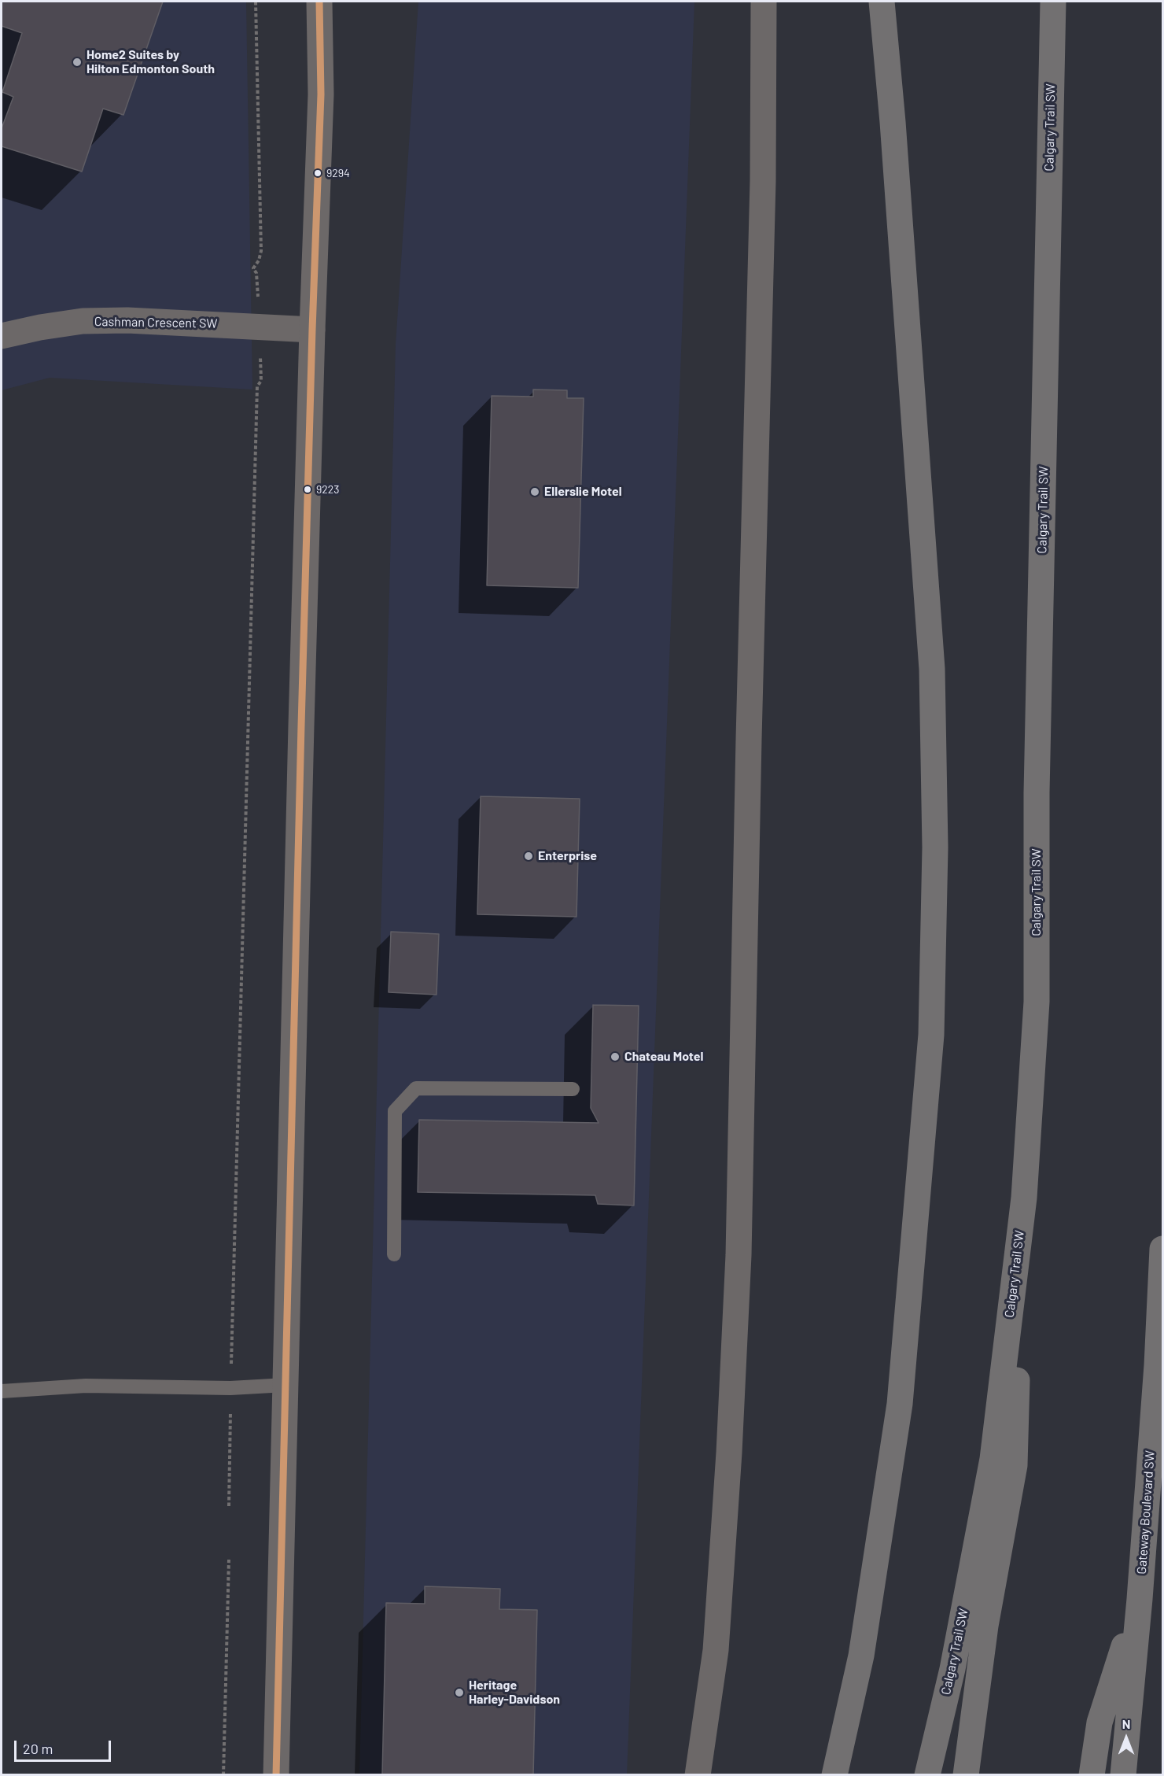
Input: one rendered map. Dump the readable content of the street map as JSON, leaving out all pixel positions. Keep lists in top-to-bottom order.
{
  "streets": {
    "highway": ["Calgary Trail SW", "Gateway Boulevard SW"],
    "street": ["Cashman Crescent SW"]
  },
  "places": [
    "Home2 Suites by Hilton Edmonton South",
    "9294",
    "9223",
    "Ellerslie Motel",
    "Enterprise",
    "Chateau Motel",
    "Heritage Harley-Davidson"
  ],
  "scale_bar": "20 m",
  "north": "top"
}
